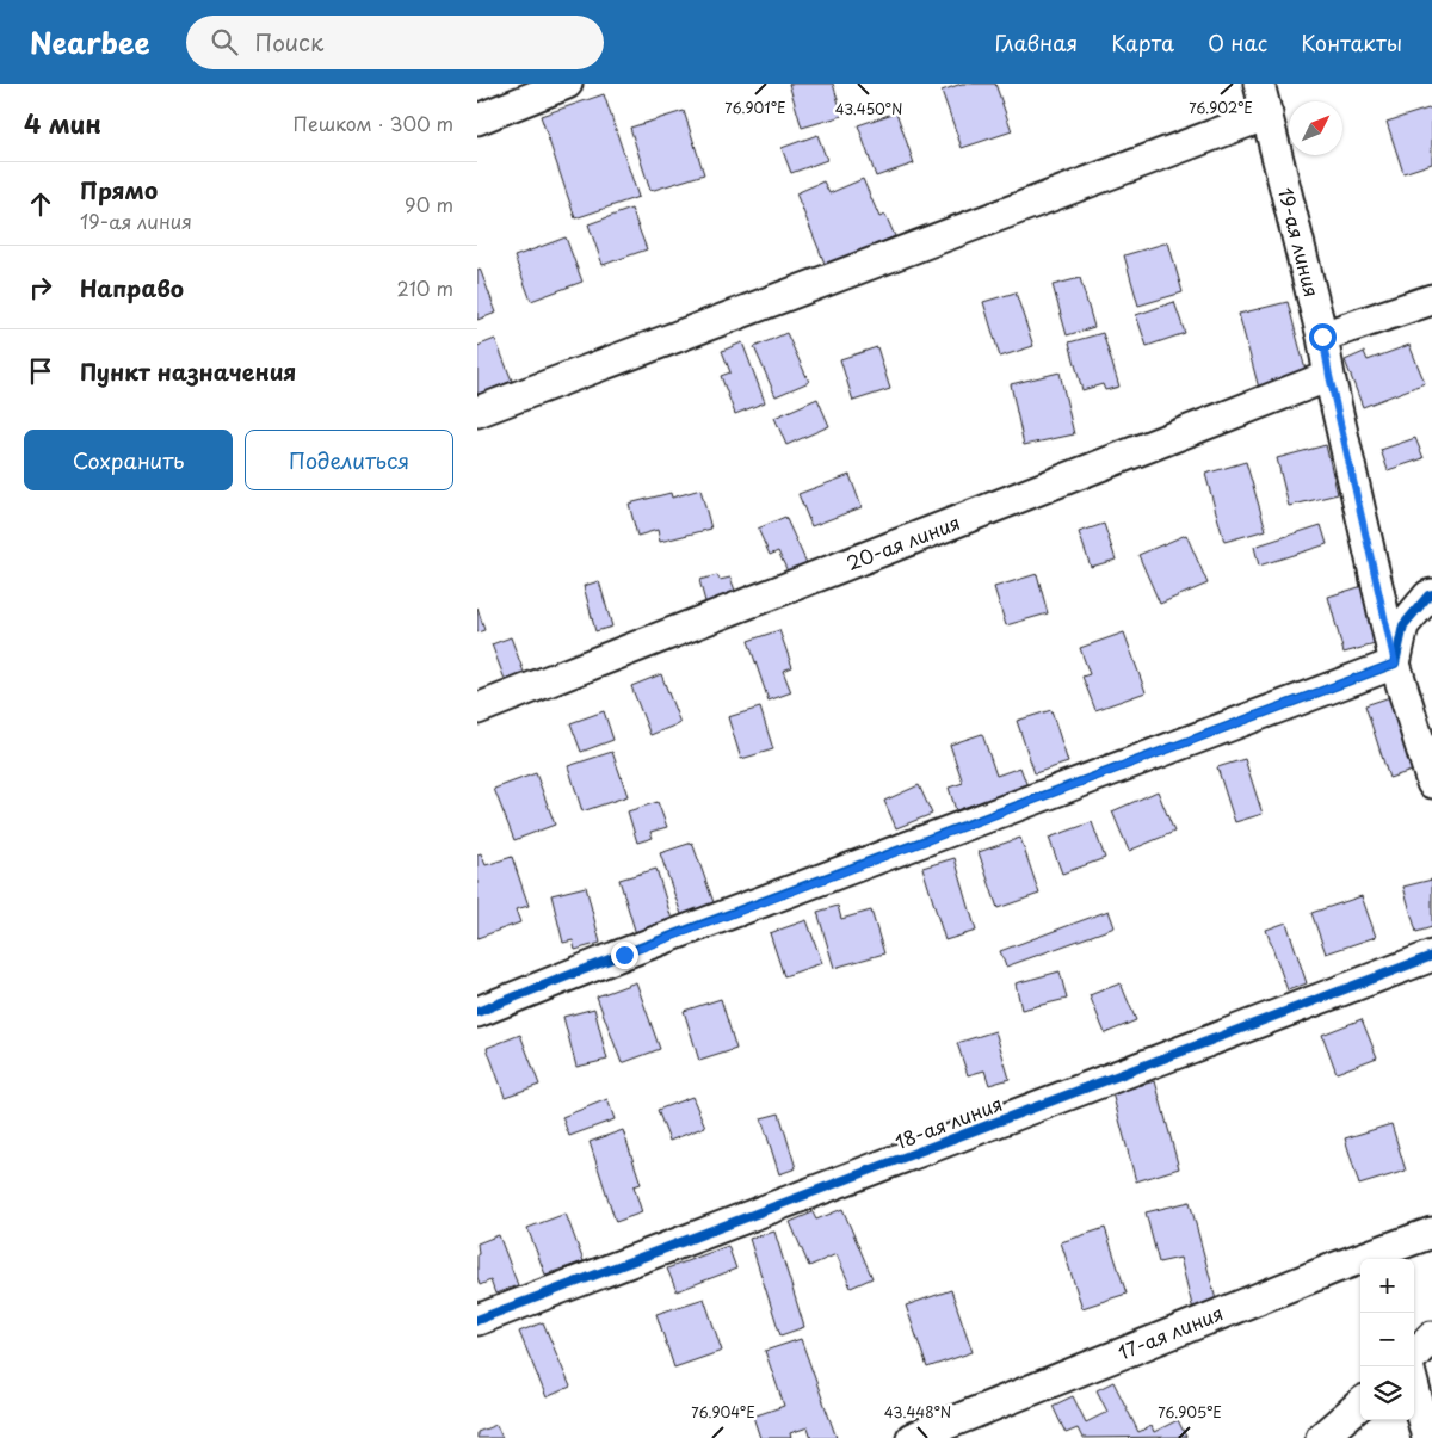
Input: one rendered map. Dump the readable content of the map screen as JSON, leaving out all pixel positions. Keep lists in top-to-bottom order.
{
  "streets": {
    "street": [
      "19-ая линия",
      "20-ая линия",
      "18-ая линия",
      "17-ая линия"
    ]
  },
  "crossings": [
    ["19-ая линия", "20-ая линия"]
  ],
  "north": "top right",
  "page": {
    "header": "Nearbee",
    "search": "Поиск",
    "nav": [
      "Главная",
      "Карта",
      "О нас",
      "Контакты"
    ],
    "heading": ["4 мин", "Пешком · 300 m"],
    "list": [
      ["Прямо", "19-ая линия", "90 m"],
      ["Направо", "210 m"],
      "Пункт назначения"
    ],
    "buttons": ["Сохранить", "Поделиться"],
    "map_buttons": ["+", "−"]
  },
  "coordinates": [
    "76.901°E",
    "76.902°E",
    "43.450°N",
    "43.448°N",
    "76.904°E",
    "76.905°E"
  ]
}
